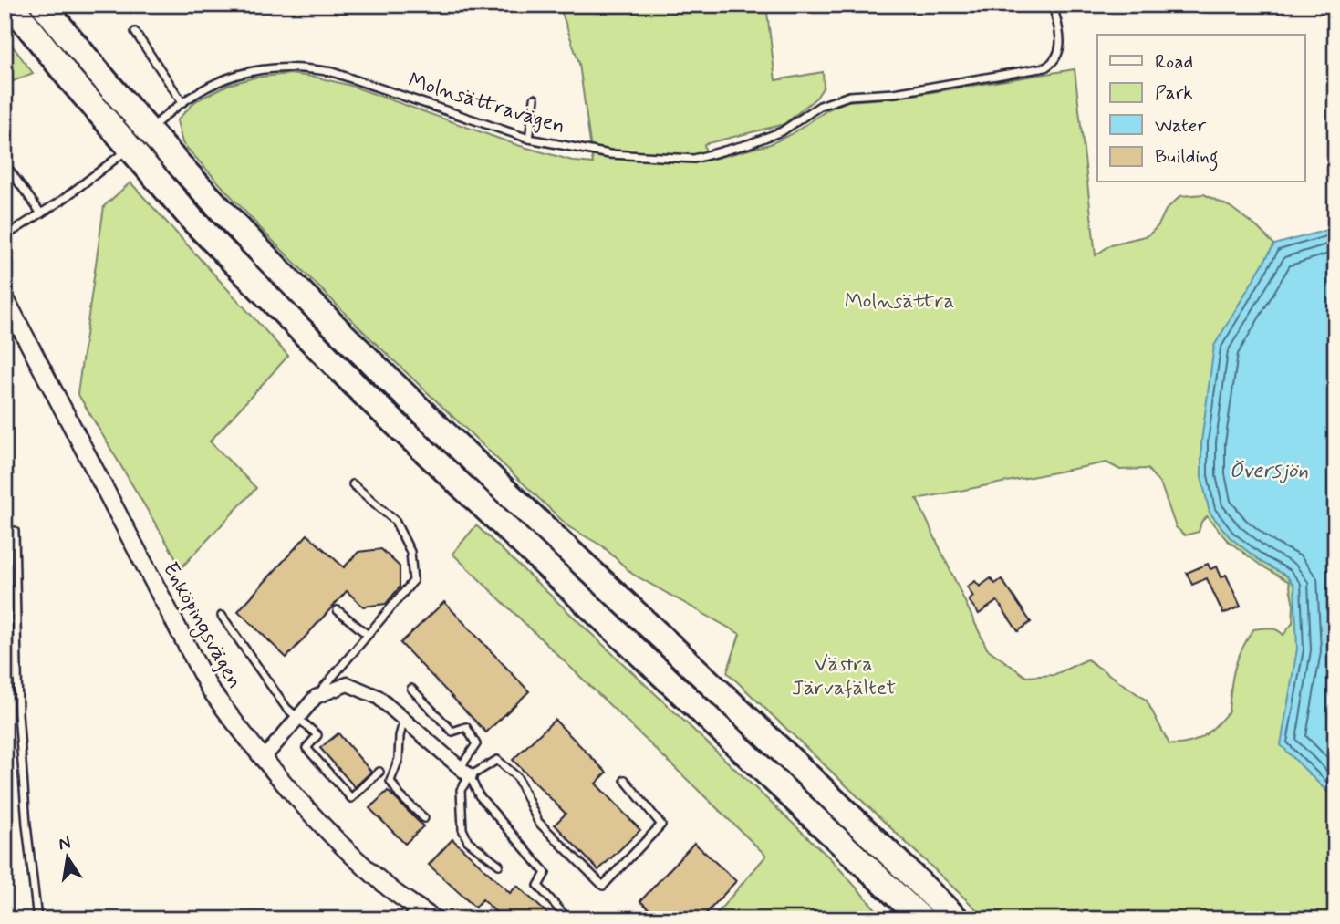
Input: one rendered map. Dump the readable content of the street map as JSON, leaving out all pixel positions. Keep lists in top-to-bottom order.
{
  "streets": {
    "street": ["Enköpingsvägen"],
    "lane": ["Molnsättravägen"]
  },
  "water": ["Översjön"],
  "parks": ["Molnsättra", "Västra Järvafältet"],
  "legend": [
    "Road",
    "Park",
    "Water",
    "Building"
  ],
  "north": "top"
}
